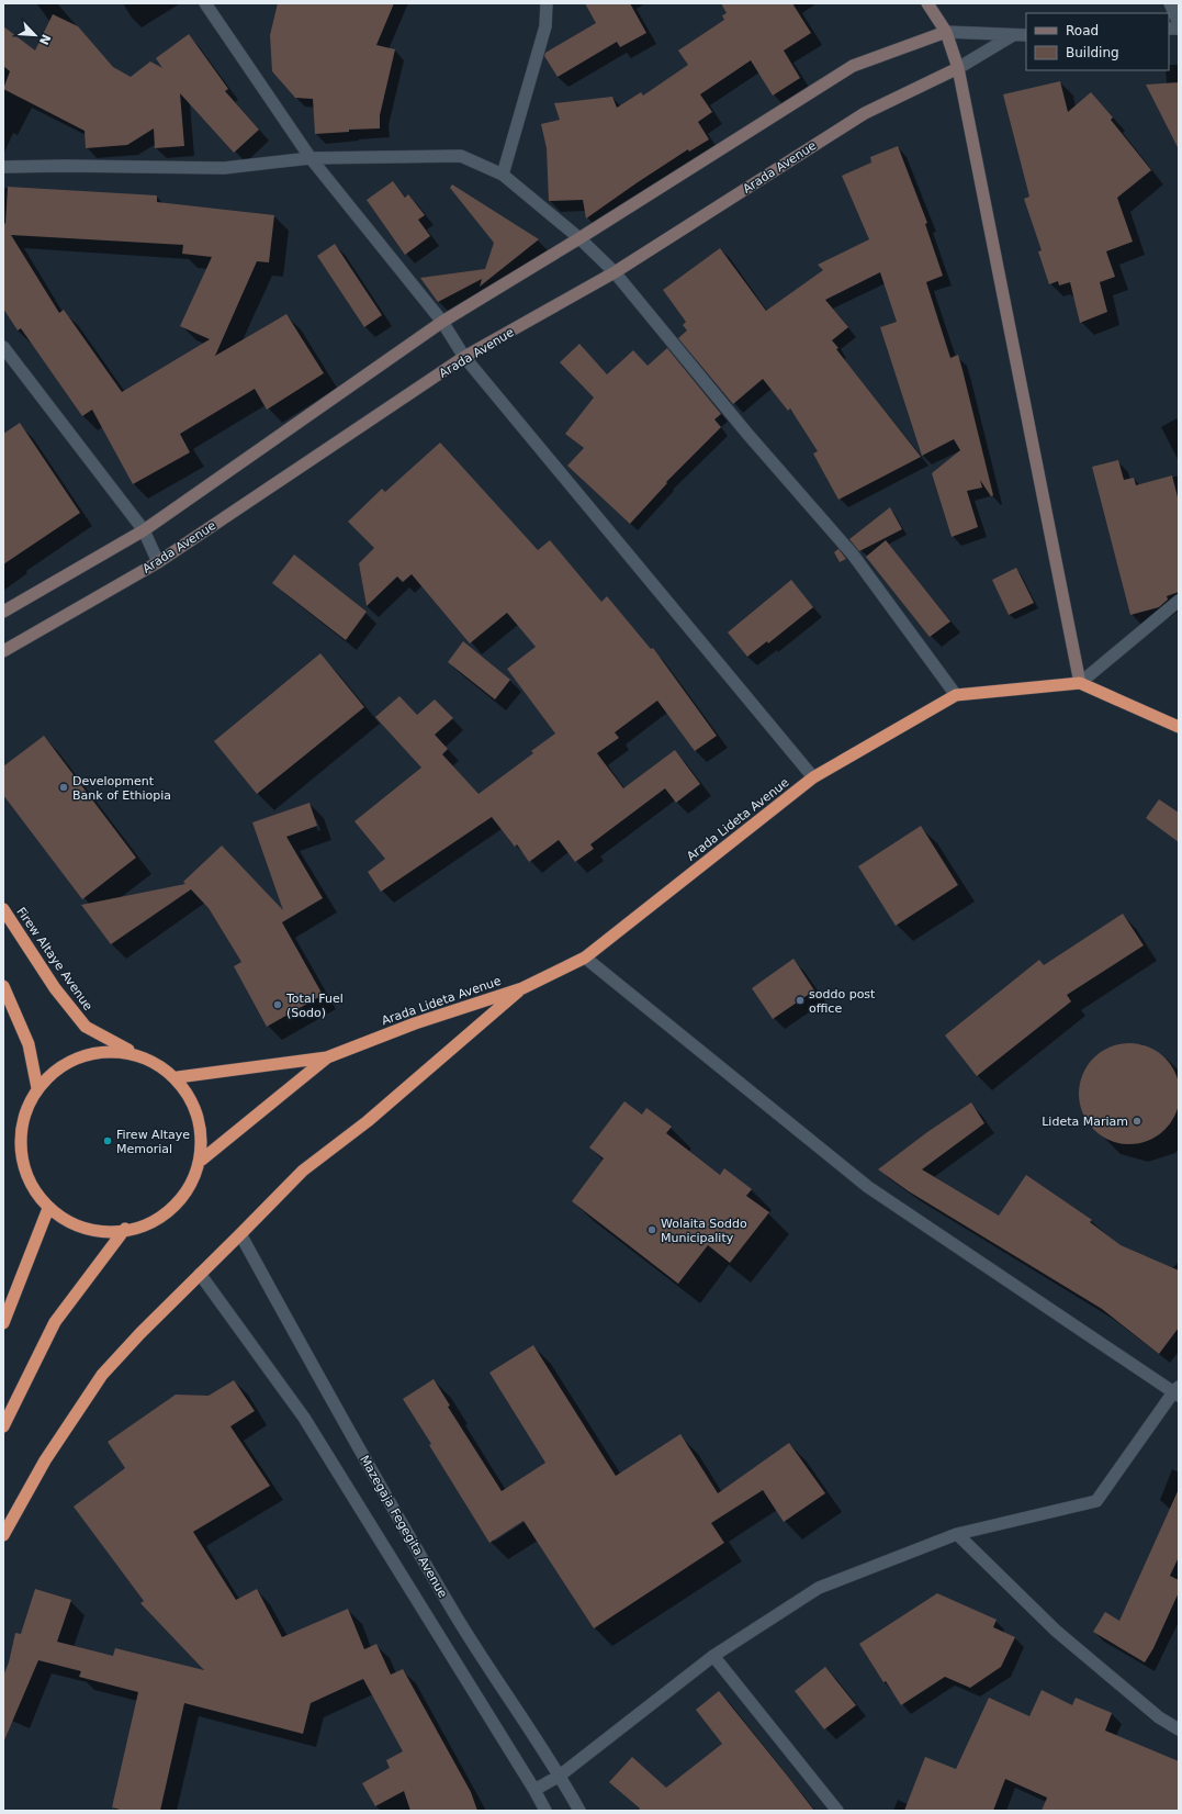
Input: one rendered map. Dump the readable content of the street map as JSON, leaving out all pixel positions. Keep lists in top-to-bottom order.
{
  "streets": {
    "highway": ["Arada Lideta Avenue", "Firew Altaye Avenue"],
    "main road": ["Arada Avenue"],
    "street": ["Mazegaja Fegegita Avenue"]
  },
  "places": [
    "Development Bank of Ethiopia",
    "soddo post office",
    "Total Fuel (Sodo)",
    "Lideta Mariam",
    "Firew Altaye Memorial",
    "Wolaita Soddo Municipality"
  ],
  "legend": ["Road", "Building"],
  "north": "bottom right"
}
